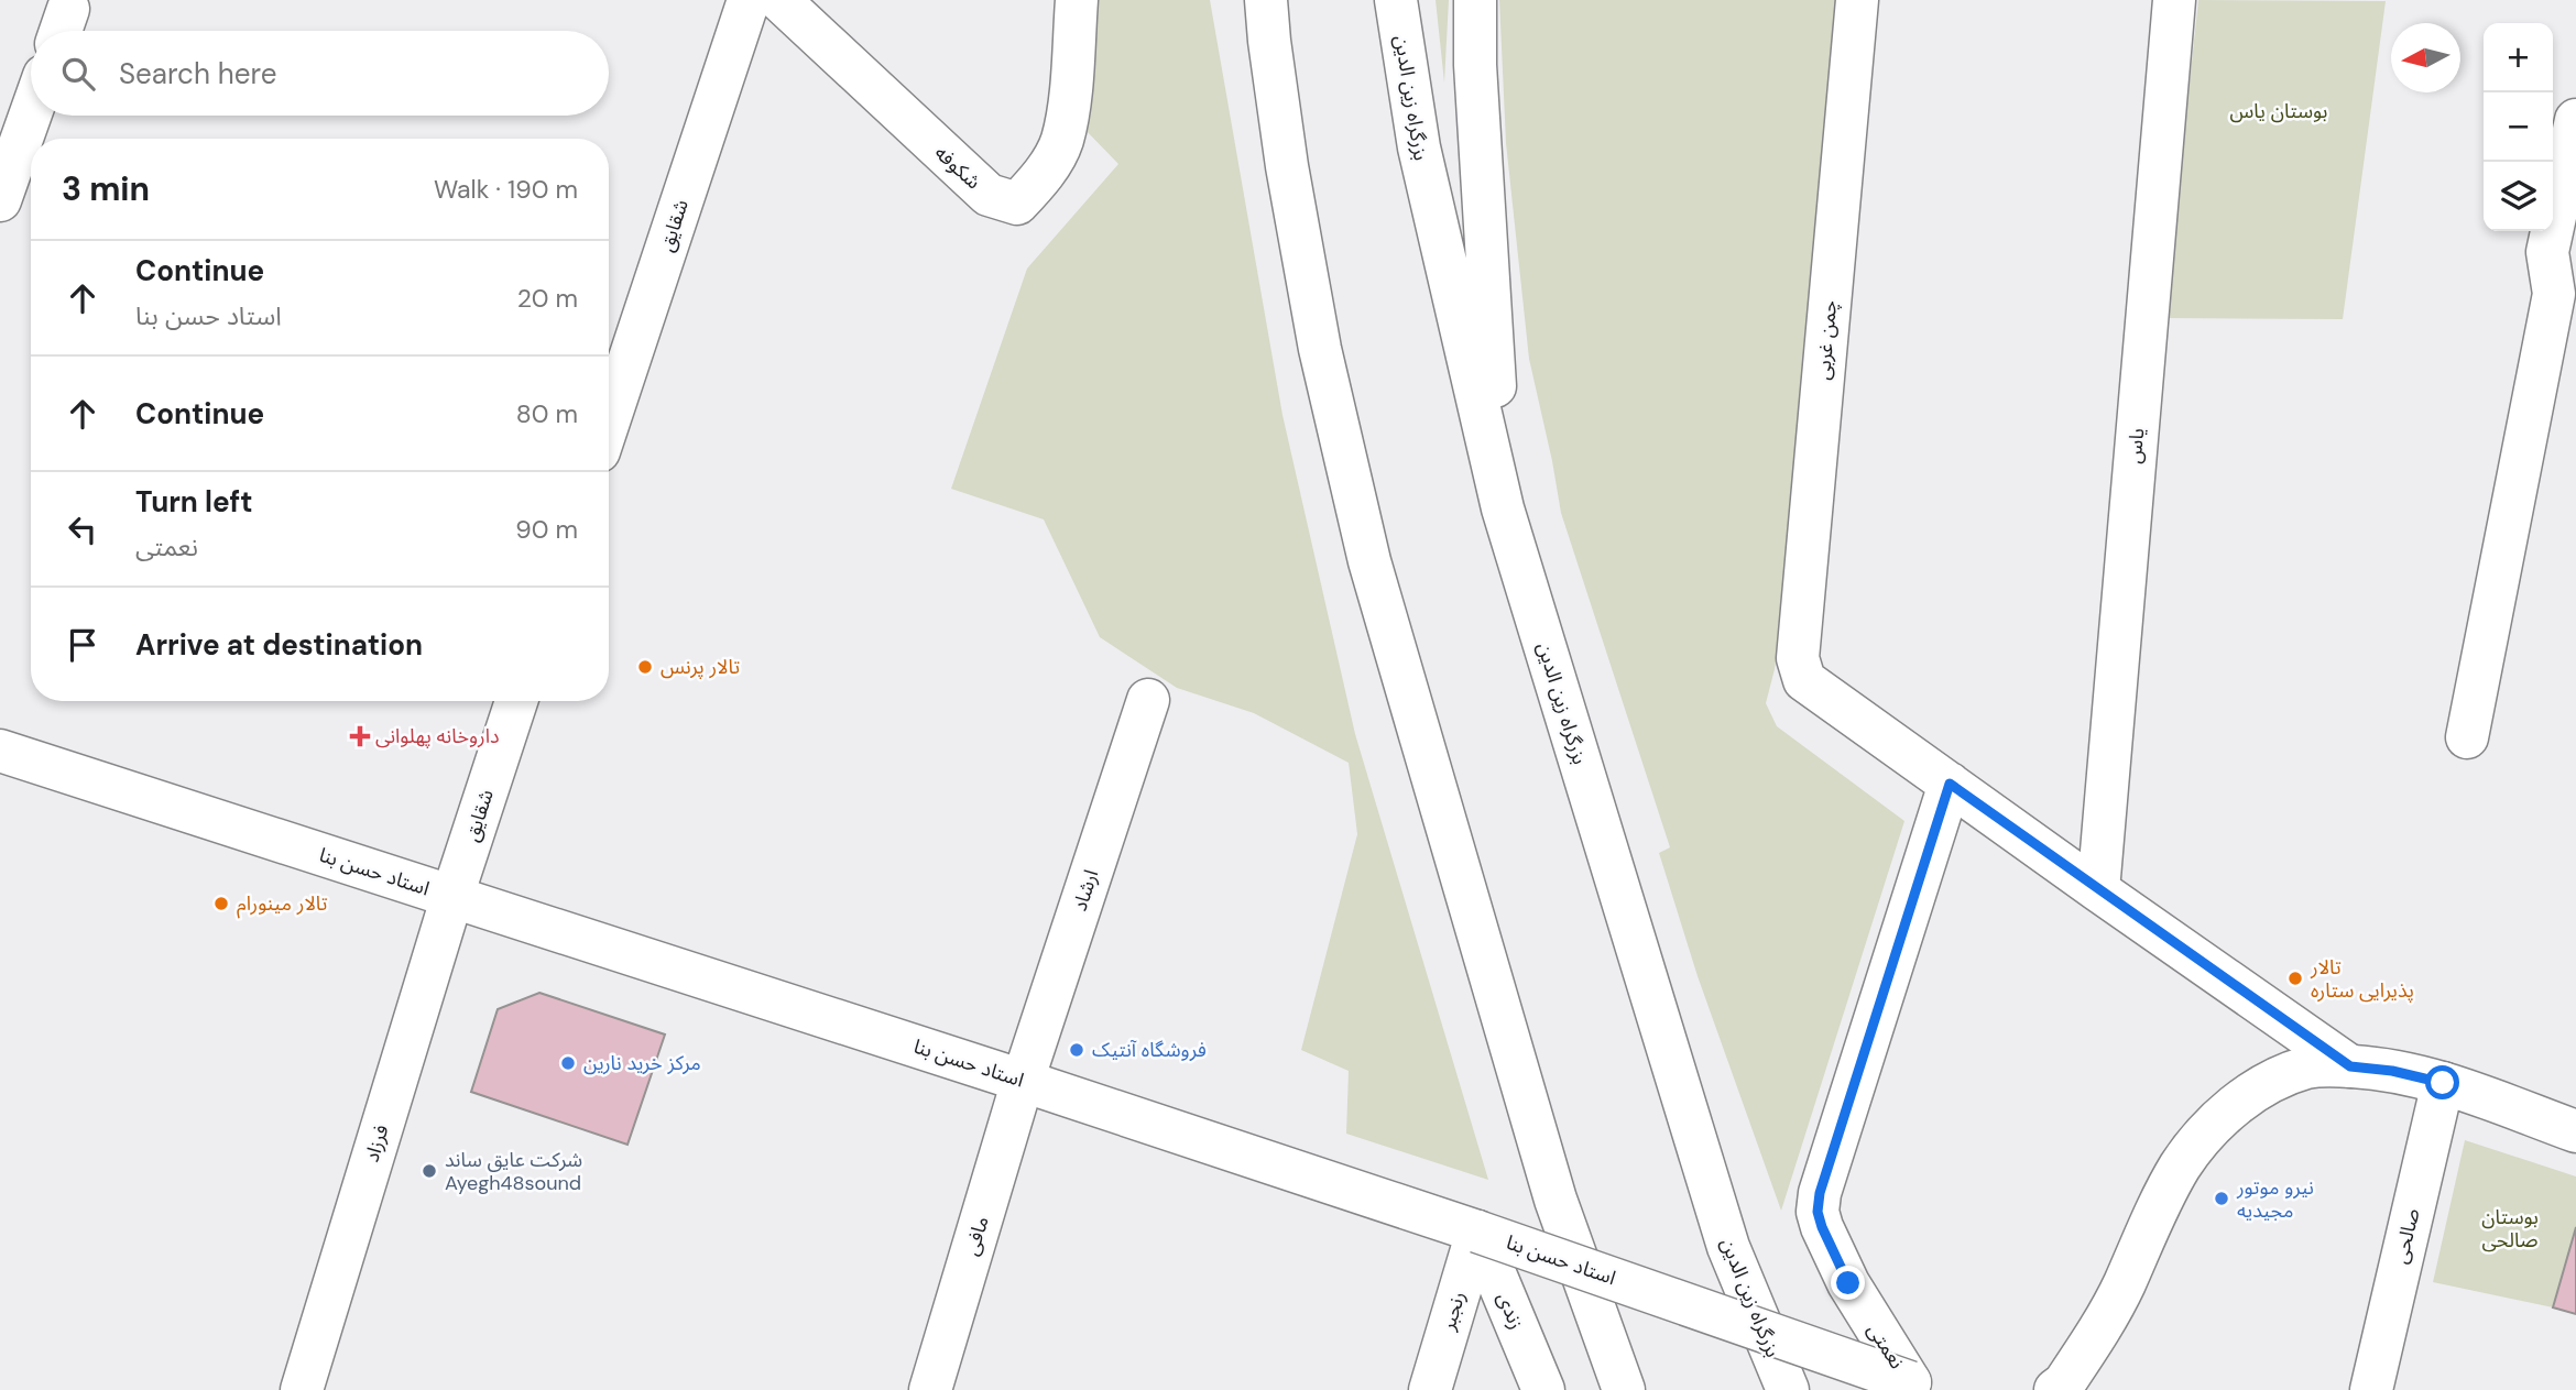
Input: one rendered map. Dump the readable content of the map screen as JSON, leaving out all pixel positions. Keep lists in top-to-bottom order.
{
  "streets": {
    "main road": [
      "بزرگراه زین الدین",
      "شکوفه",
      "شقایق",
      "چمن غربی",
      "یاس",
      "استاد حسن بنا",
      "ارشاد",
      "فرزاد",
      "مافی",
      "صالحی",
      "رنجبر",
      "زندی",
      "نعمتی"
    ]
  },
  "crossings": [
    ["شقایق", "استاد حسن بنا"],
    ["شقایق", "فرزاد"],
    ["چمن غربی", "نعمتی"],
    ["استاد حسن بنا", "ارشاد"],
    ["استاد حسن بنا", "فرزاد"],
    ["استاد حسن بنا", "مافی"],
    ["استاد حسن بنا", "رنجبر"],
    ["استاد حسن بنا", "زندی"],
    ["استاد حسن بنا", "نعمتی"],
    ["ارشاد", "مافی"],
    ["رنجبر", "زندی"]
  ],
  "parks": ["بوستان یاس", "بوستان صالحی"],
  "places": {
    "other": [
      "تالار پرنس",
      "تالار مینورام",
      "تالار پذیرایی ستاره",
      "فروشگاه آنتیک",
      "مرکز خرید نارین",
      "شرکت عایق ساند Ayegh48sound",
      "نیرو موتور مجیدیه"
    ],
    "health": ["داروخانه پهلوانی"]
  },
  "north": "left",
  "page": {
    "map_buttons": ["+", "−"],
    "search": "Search here",
    "heading": ["3 min", "Walk · 190 m"],
    "list": [
      ["Continue", "استاد حسن بنا", "20 m"],
      ["Continue", "80 m"],
      ["Turn left", "نعمتی", "90 m"],
      "Arrive at destination"
    ]
  }
}
